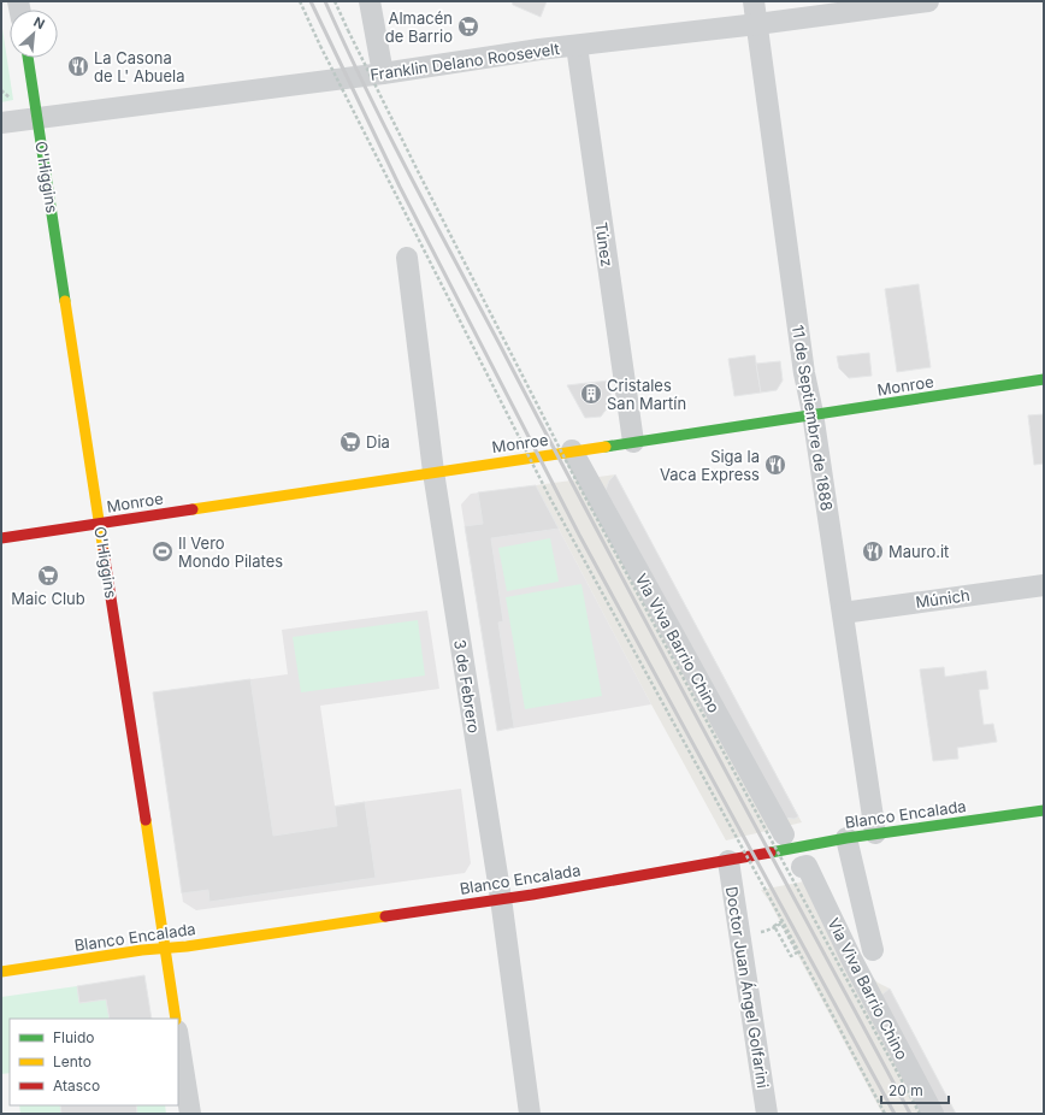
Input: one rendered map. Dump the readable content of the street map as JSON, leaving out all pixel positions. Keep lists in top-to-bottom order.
{
  "streets": {
    "street": [
      "Franklin Delano Roosevelt",
      "O'Higgins",
      "Túnez",
      "Monroe",
      "11 de Septiembre de 1888",
      "Múnich",
      "Via Viva Barrio Chino",
      "3 de Febrero",
      "Blanco Encalada",
      "Doctor Juan Ángel Golfarini"
    ]
  },
  "crossings": [
    ["Franklin Delano Roosevelt", "O'Higgins"],
    ["Franklin Delano Roosevelt", "Túnez"],
    ["Franklin Delano Roosevelt", "11 de Septiembre de 1888"],
    ["O'Higgins", "Monroe"],
    ["O'Higgins", "Blanco Encalada"],
    ["Túnez", "Monroe"],
    ["Monroe", "11 de Septiembre de 1888"],
    ["Monroe", "Via Viva Barrio Chino"],
    ["Monroe", "3 de Febrero"],
    ["11 de Septiembre de 1888", "Múnich"],
    ["11 de Septiembre de 1888", "Blanco Encalada"],
    ["3 de Febrero", "Blanco Encalada"],
    ["Blanco Encalada", "Doctor Juan Ángel Golfarini"]
  ],
  "places": {
    "supermarket": ["Almacén de Barrio", "Dia", "Maic Club"],
    "restaurant": ["La Casona de L' Abuela", "Siga la Vaca Express", "Mauro.it"],
    "building": ["Cristales San Martín"],
    "sports": ["Il Vero Mondo Pilates"]
  },
  "legend": ["Fluido", "Lento", "Atasco"],
  "scale_bar": "20 m",
  "north": "top right"
}
